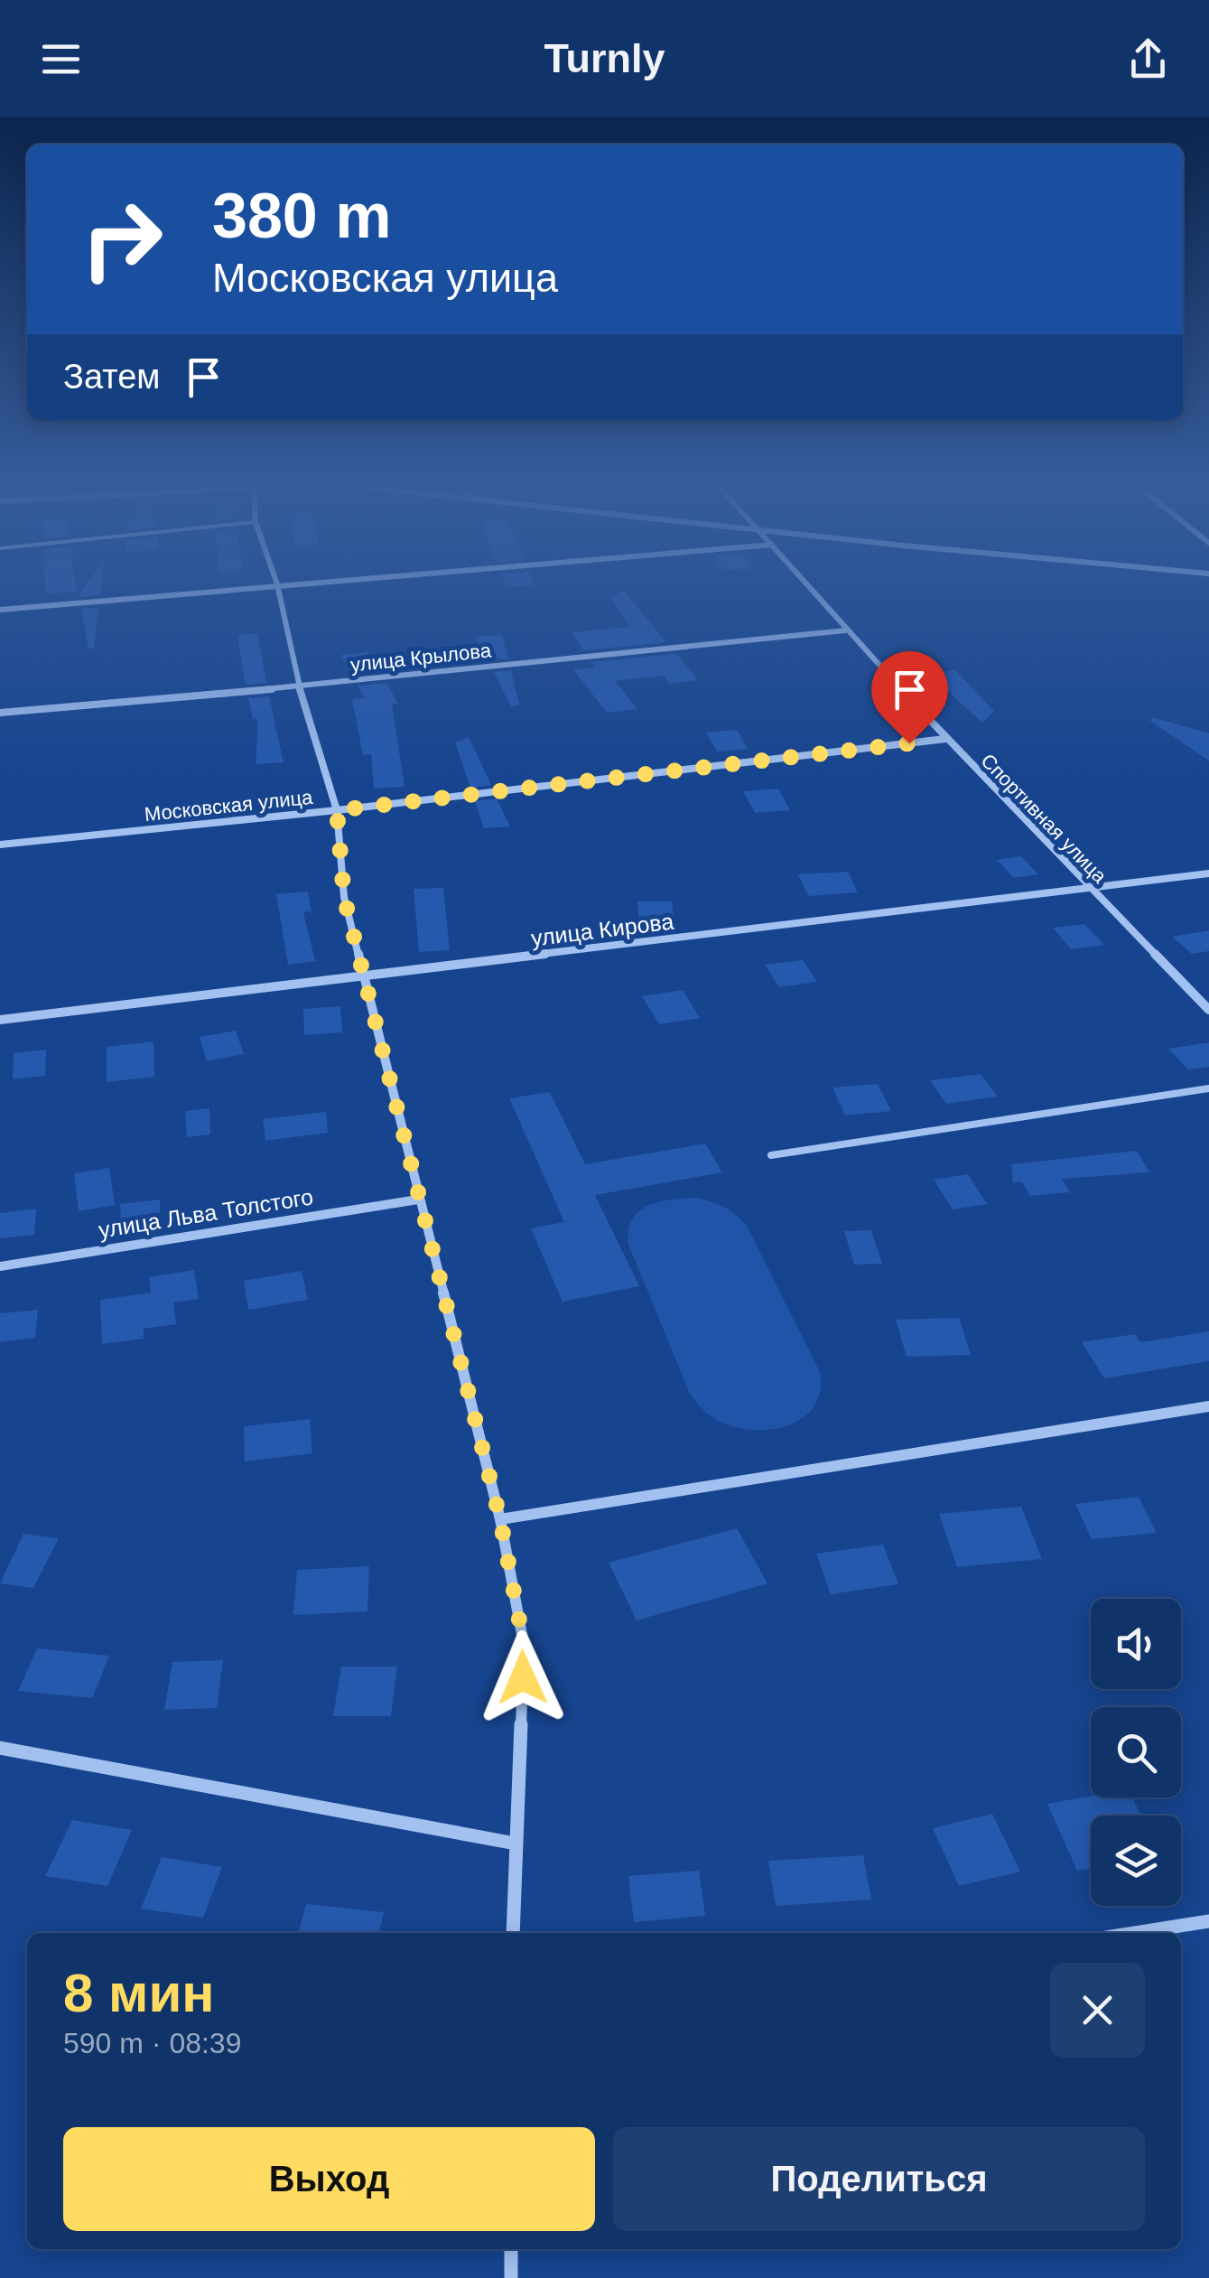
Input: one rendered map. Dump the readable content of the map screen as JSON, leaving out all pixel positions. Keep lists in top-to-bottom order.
{
  "streets": {
    "street": [
      "улица Крылова",
      "Московская улица",
      "Спортивная улица",
      "улица Кирова",
      "улица Льва Толстого"
    ]
  },
  "crossings": [
    ["улица Крылова", "Спортивная улица"],
    ["Московская улица", "Спортивная улица"],
    ["Спортивная улица", "улица Кирова"]
  ],
  "page": {
    "header": "Turnly",
    "turn": ["380 m", "Московская улица"],
    "then": "Затем",
    "heading": ["8 мин", "590 m · 08:39"],
    "buttons": ["Выход", "Поделиться"]
  }
}
